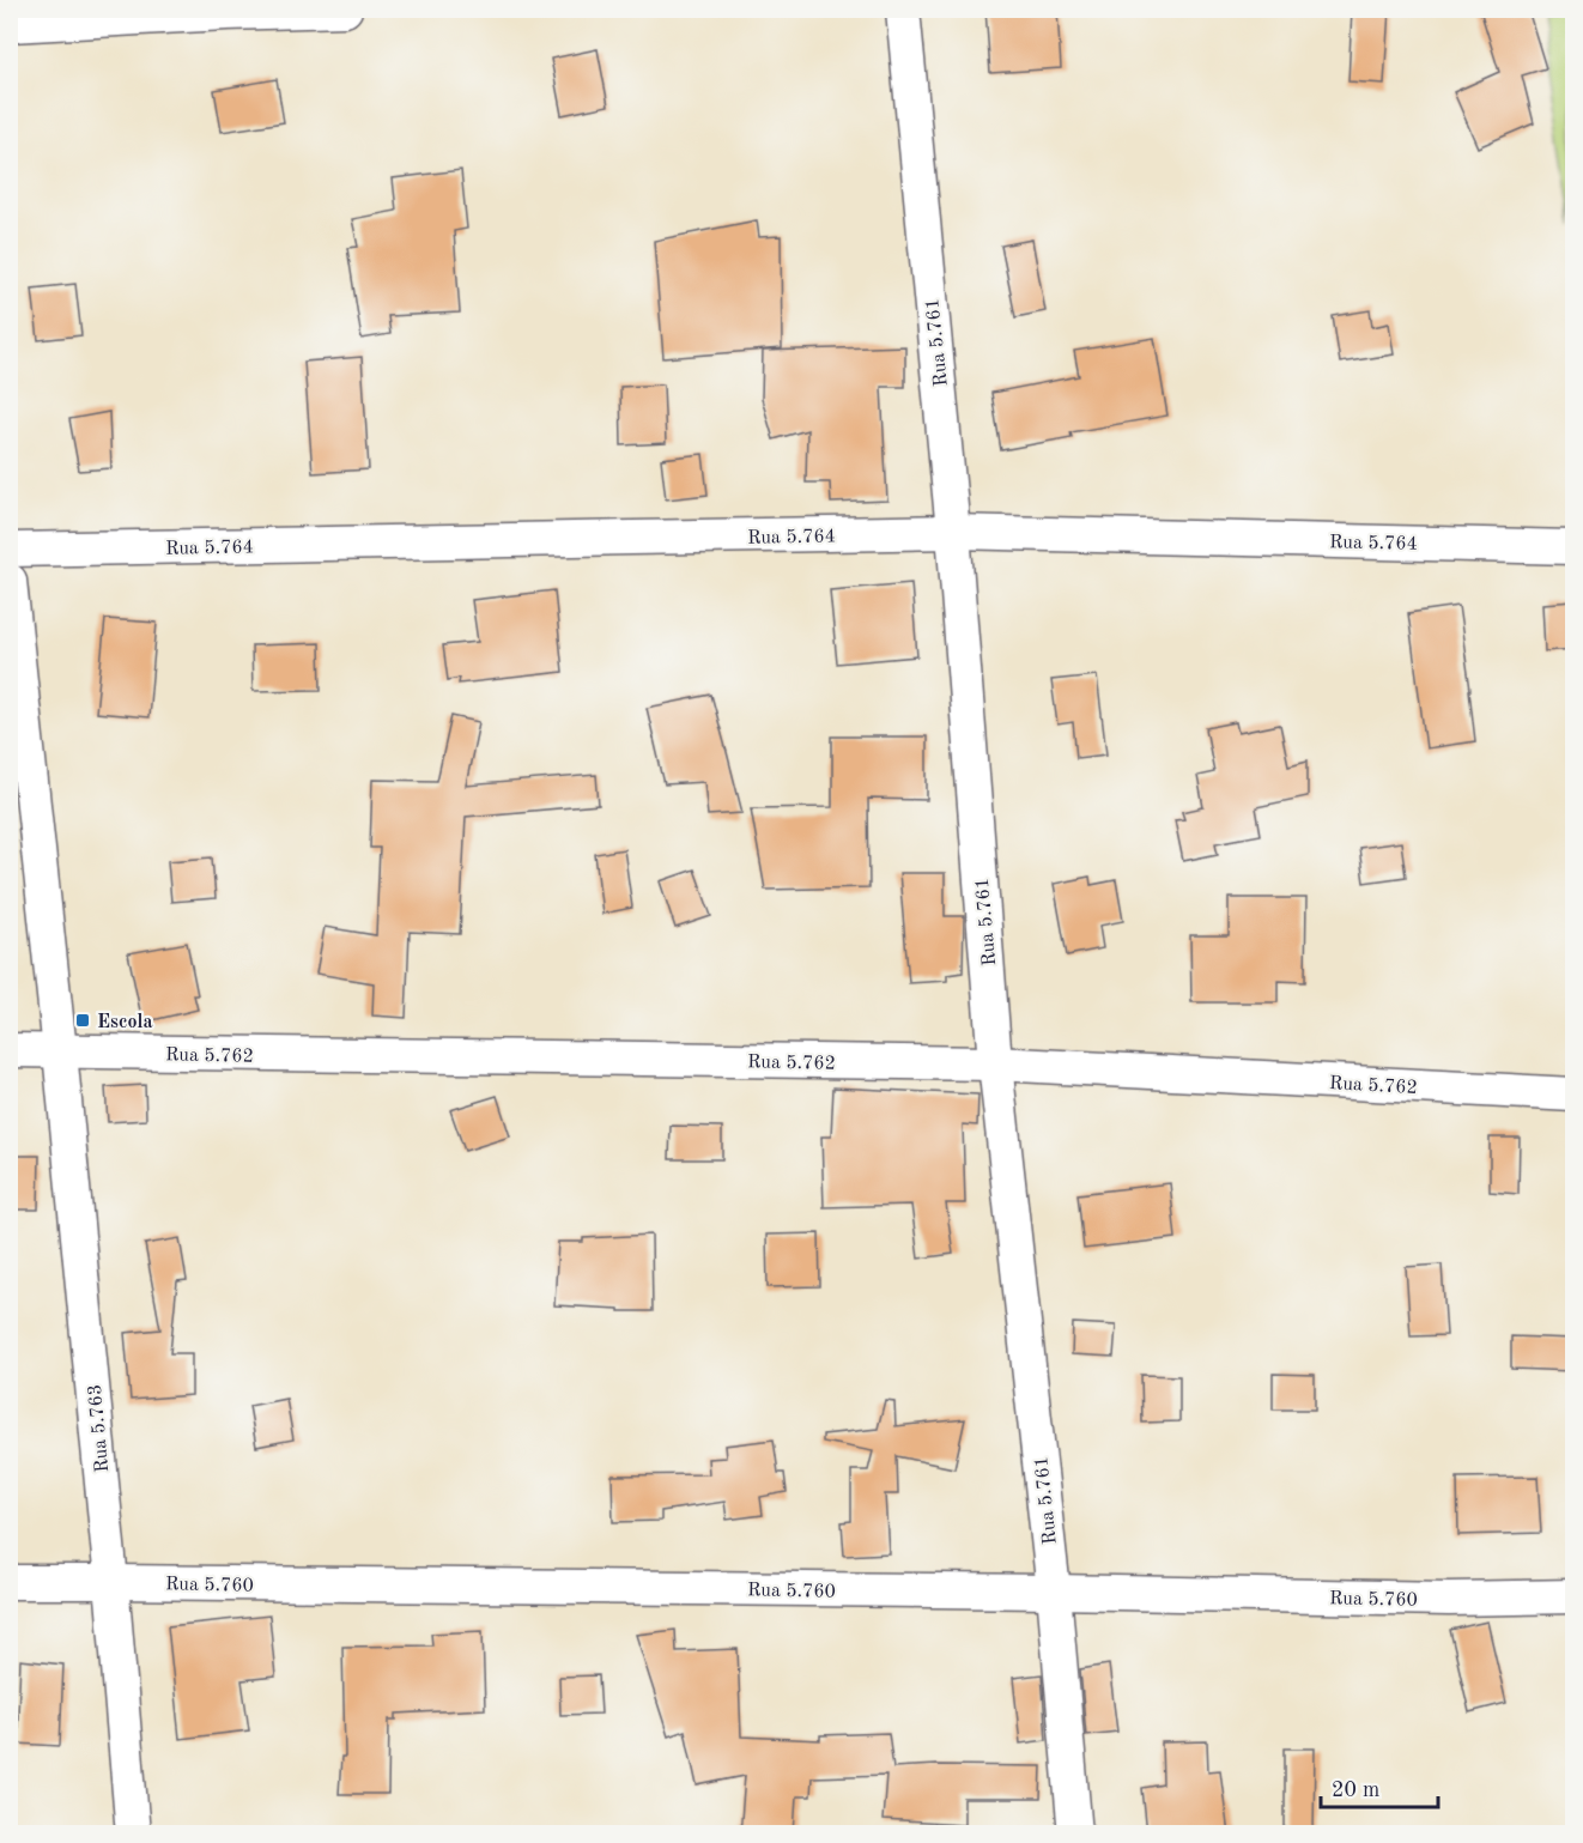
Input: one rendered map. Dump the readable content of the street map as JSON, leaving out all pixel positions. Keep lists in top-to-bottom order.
{
  "streets": {
    "street": [
      "Rua 5.761",
      "Rua 5.764",
      "Rua 5.762",
      "Rua 5.763",
      "Rua 5.760"
    ]
  },
  "crossings": [
    ["Rua 5.761", "Rua 5.764"],
    ["Rua 5.761", "Rua 5.762"],
    ["Rua 5.761", "Rua 5.760"],
    ["Rua 5.762", "Rua 5.763"],
    ["Rua 5.763", "Rua 5.760"]
  ],
  "places": {
    "transit": ["Escola"]
  },
  "scale_bar": "20 m"
}
